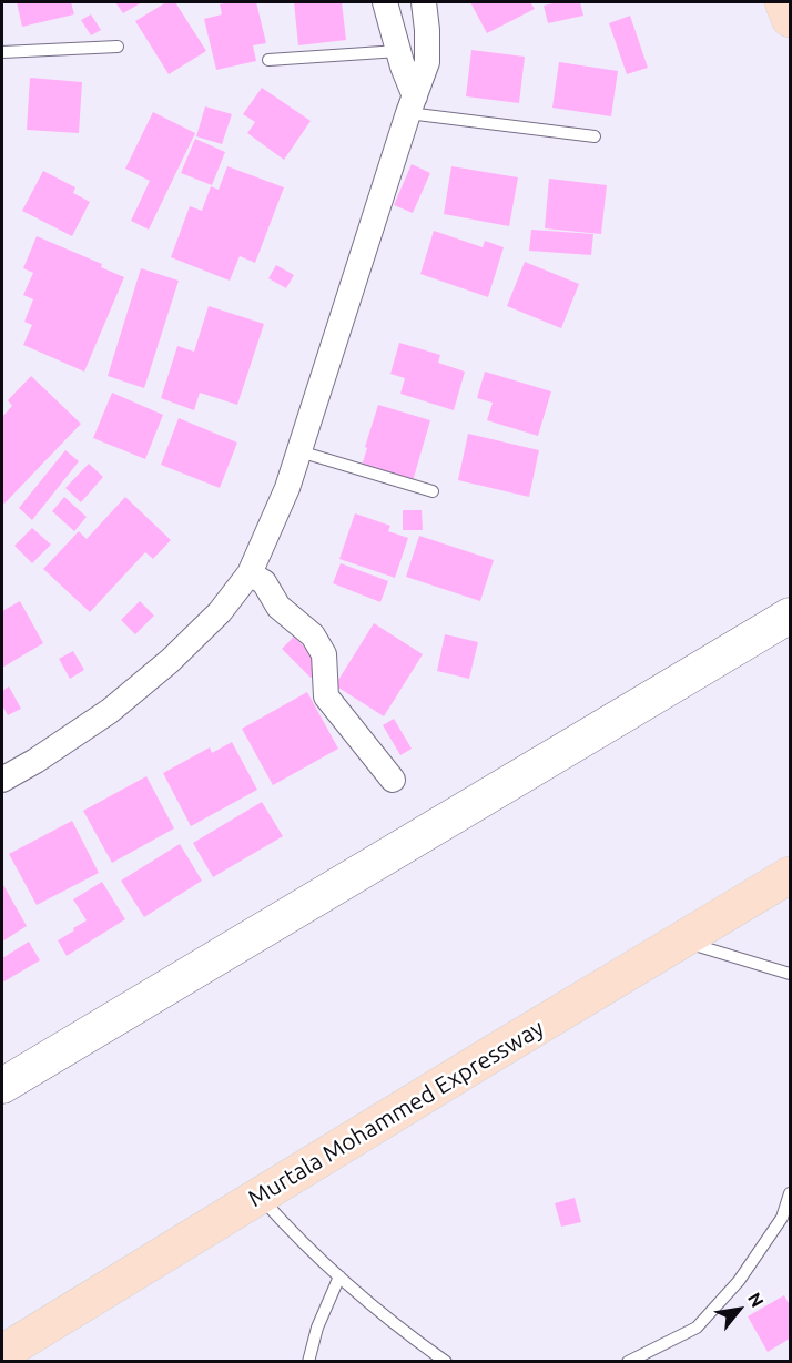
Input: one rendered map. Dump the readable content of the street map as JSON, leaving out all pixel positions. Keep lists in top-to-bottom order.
{
  "streets": {
    "main road": ["Murtala Mohammed Expressway"]
  },
  "north": "top right"
}
